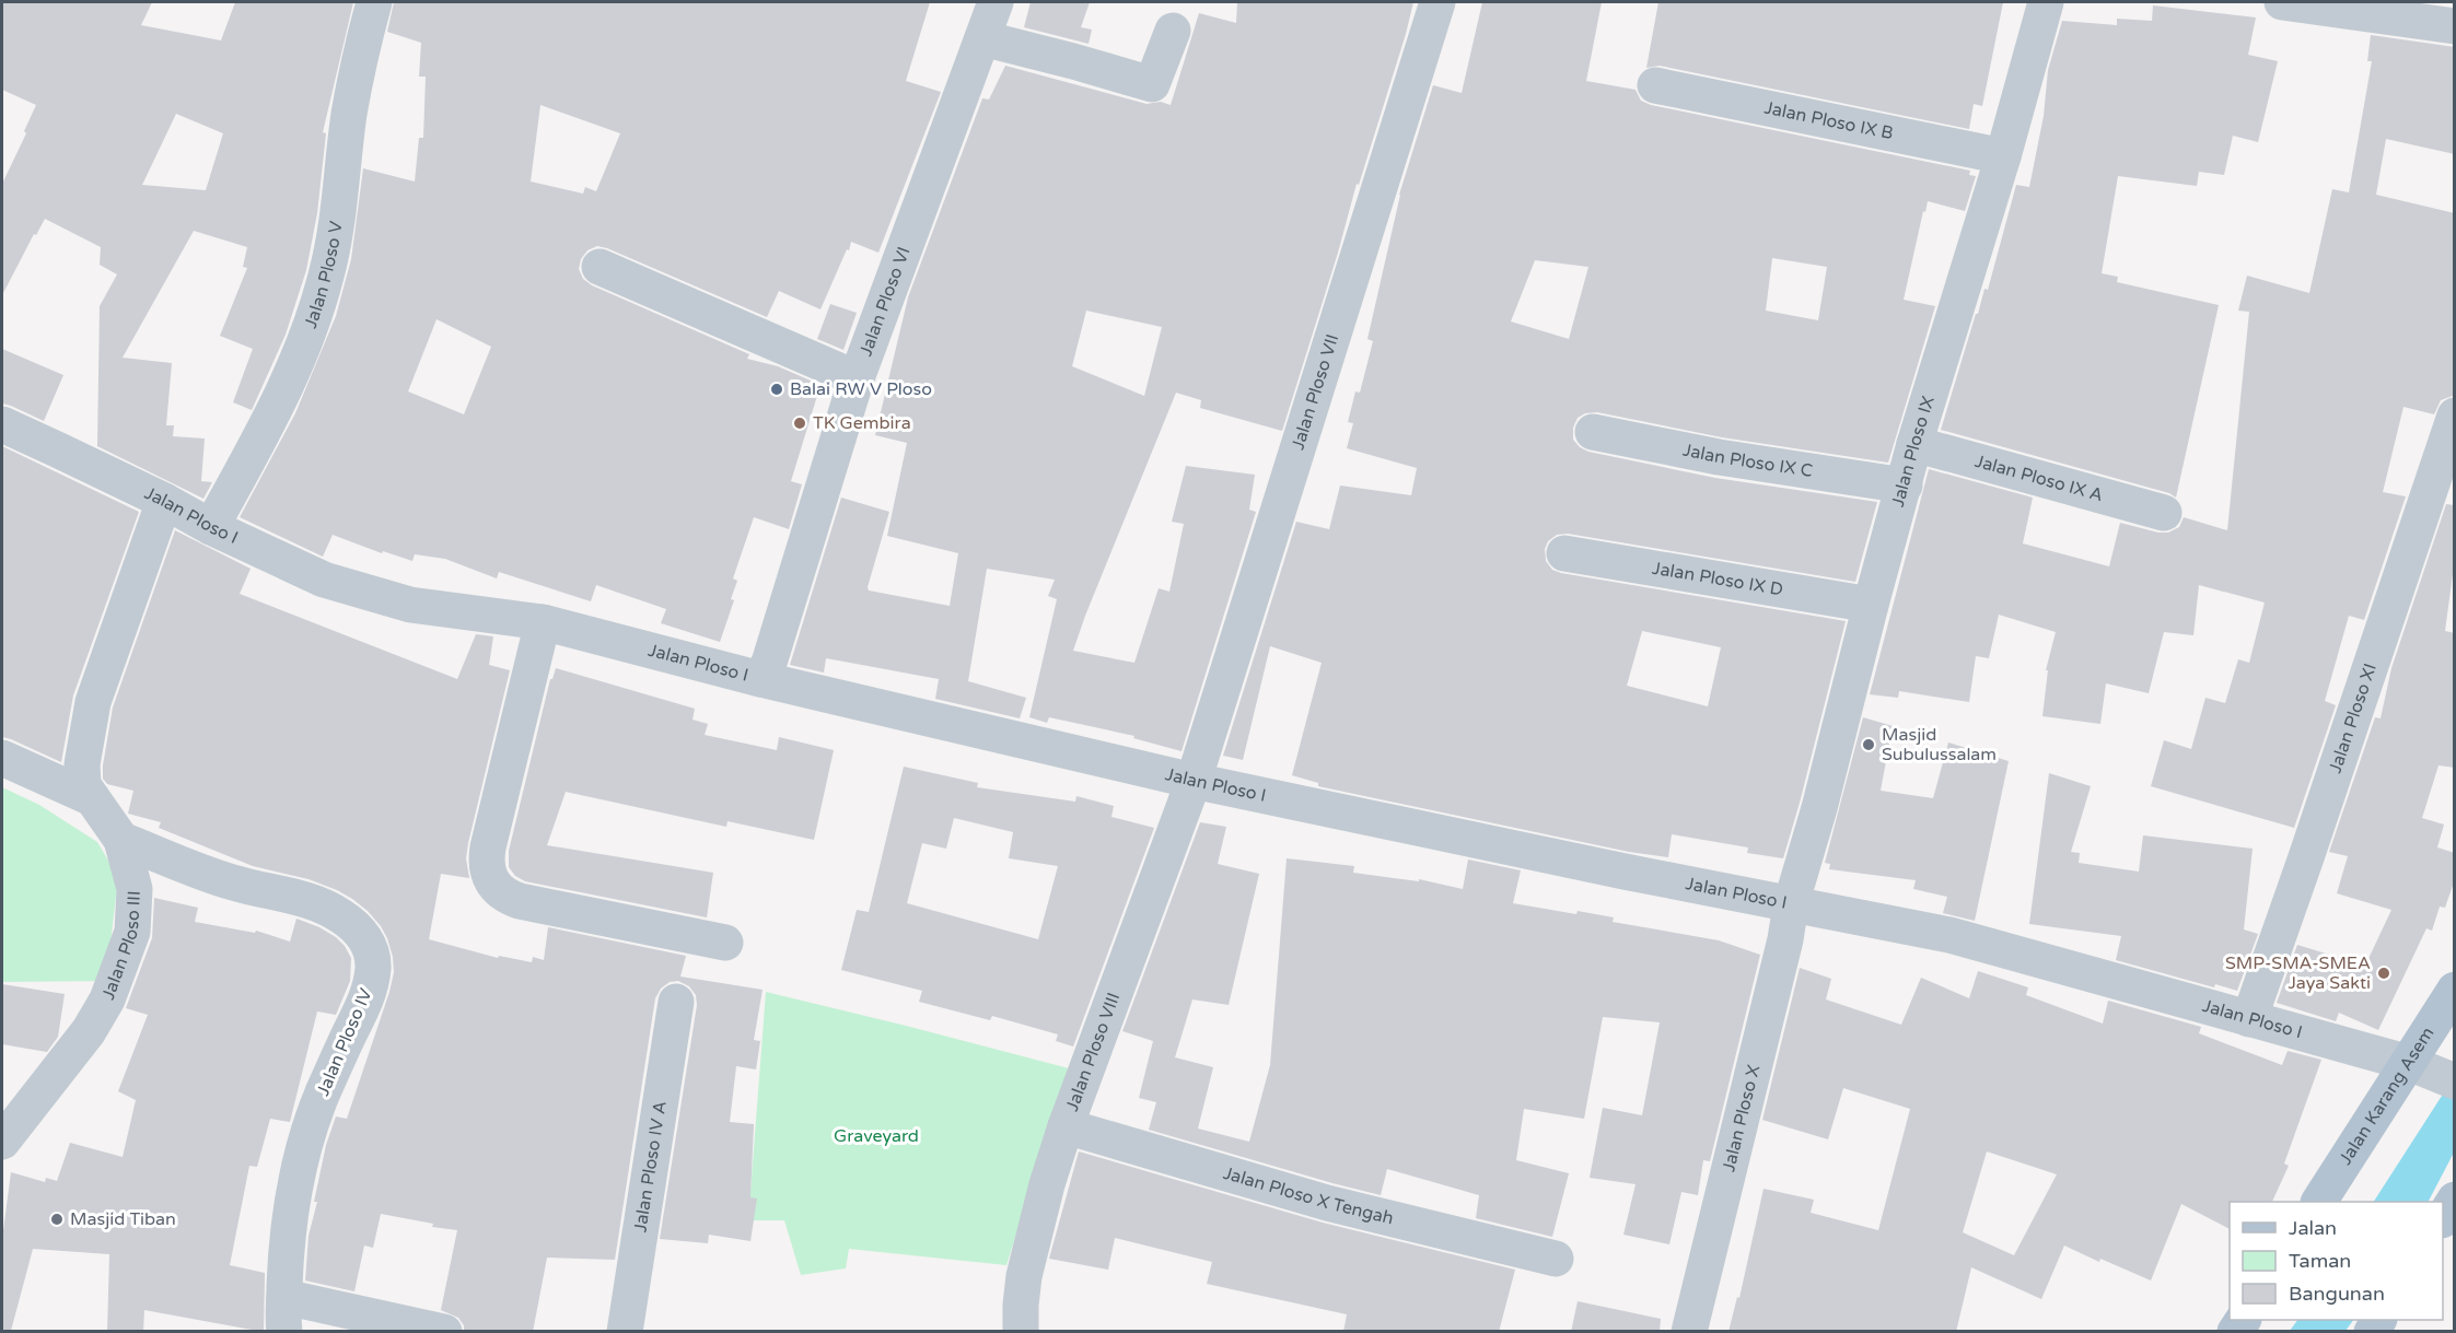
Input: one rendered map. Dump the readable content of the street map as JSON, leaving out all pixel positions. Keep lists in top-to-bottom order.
{
  "streets": {
    "main road": ["Jalan Karang Asem"],
    "street": [
      "Jalan Ploso IX B",
      "Jalan Ploso V",
      "Jalan Ploso VI",
      "Jalan Ploso VII",
      "Jalan Ploso IX",
      "Jalan Ploso IX C",
      "Jalan Ploso IX A",
      "Jalan Ploso I",
      "Jalan Ploso IX D",
      "Jalan Ploso XI",
      "Jalan Ploso III",
      "Jalan Ploso IV",
      "Jalan Ploso VIII",
      "Jalan Ploso X",
      "Jalan Ploso IV A",
      "Jalan Ploso X Tengah"
    ]
  },
  "crossings": [
    ["Jalan Ploso IX B", "Jalan Ploso IX"],
    ["Jalan Ploso V", "Jalan Ploso I"],
    ["Jalan Ploso VI", "Jalan Ploso I"],
    ["Jalan Ploso VII", "Jalan Ploso I"],
    ["Jalan Ploso VII", "Jalan Ploso VIII"],
    ["Jalan Ploso IX", "Jalan Ploso IX C"],
    ["Jalan Ploso IX", "Jalan Ploso IX A"],
    ["Jalan Ploso IX", "Jalan Ploso I"],
    ["Jalan Ploso IX", "Jalan Ploso IX D"],
    ["Jalan Ploso IX", "Jalan Ploso X"],
    ["Jalan Ploso I", "Jalan Ploso XI"],
    ["Jalan Ploso I", "Jalan Ploso III"],
    ["Jalan Ploso I", "Jalan Ploso VIII"],
    ["Jalan Ploso I", "Jalan Karang Asem"],
    ["Jalan Ploso I", "Jalan Ploso X"],
    ["Jalan Ploso III", "Jalan Ploso IV"],
    ["Jalan Ploso VIII", "Jalan Ploso X Tengah"]
  ],
  "parks": ["Graveyard"],
  "places": [
    "Balai RW V Ploso",
    "TK Gembira",
    "Masjid Subulussalam",
    "SMP-SMA-SMEA Jaya Sakti",
    "Masjid Tiban"
  ],
  "legend": ["Jalan", "Taman", "Bangunan"]
}
